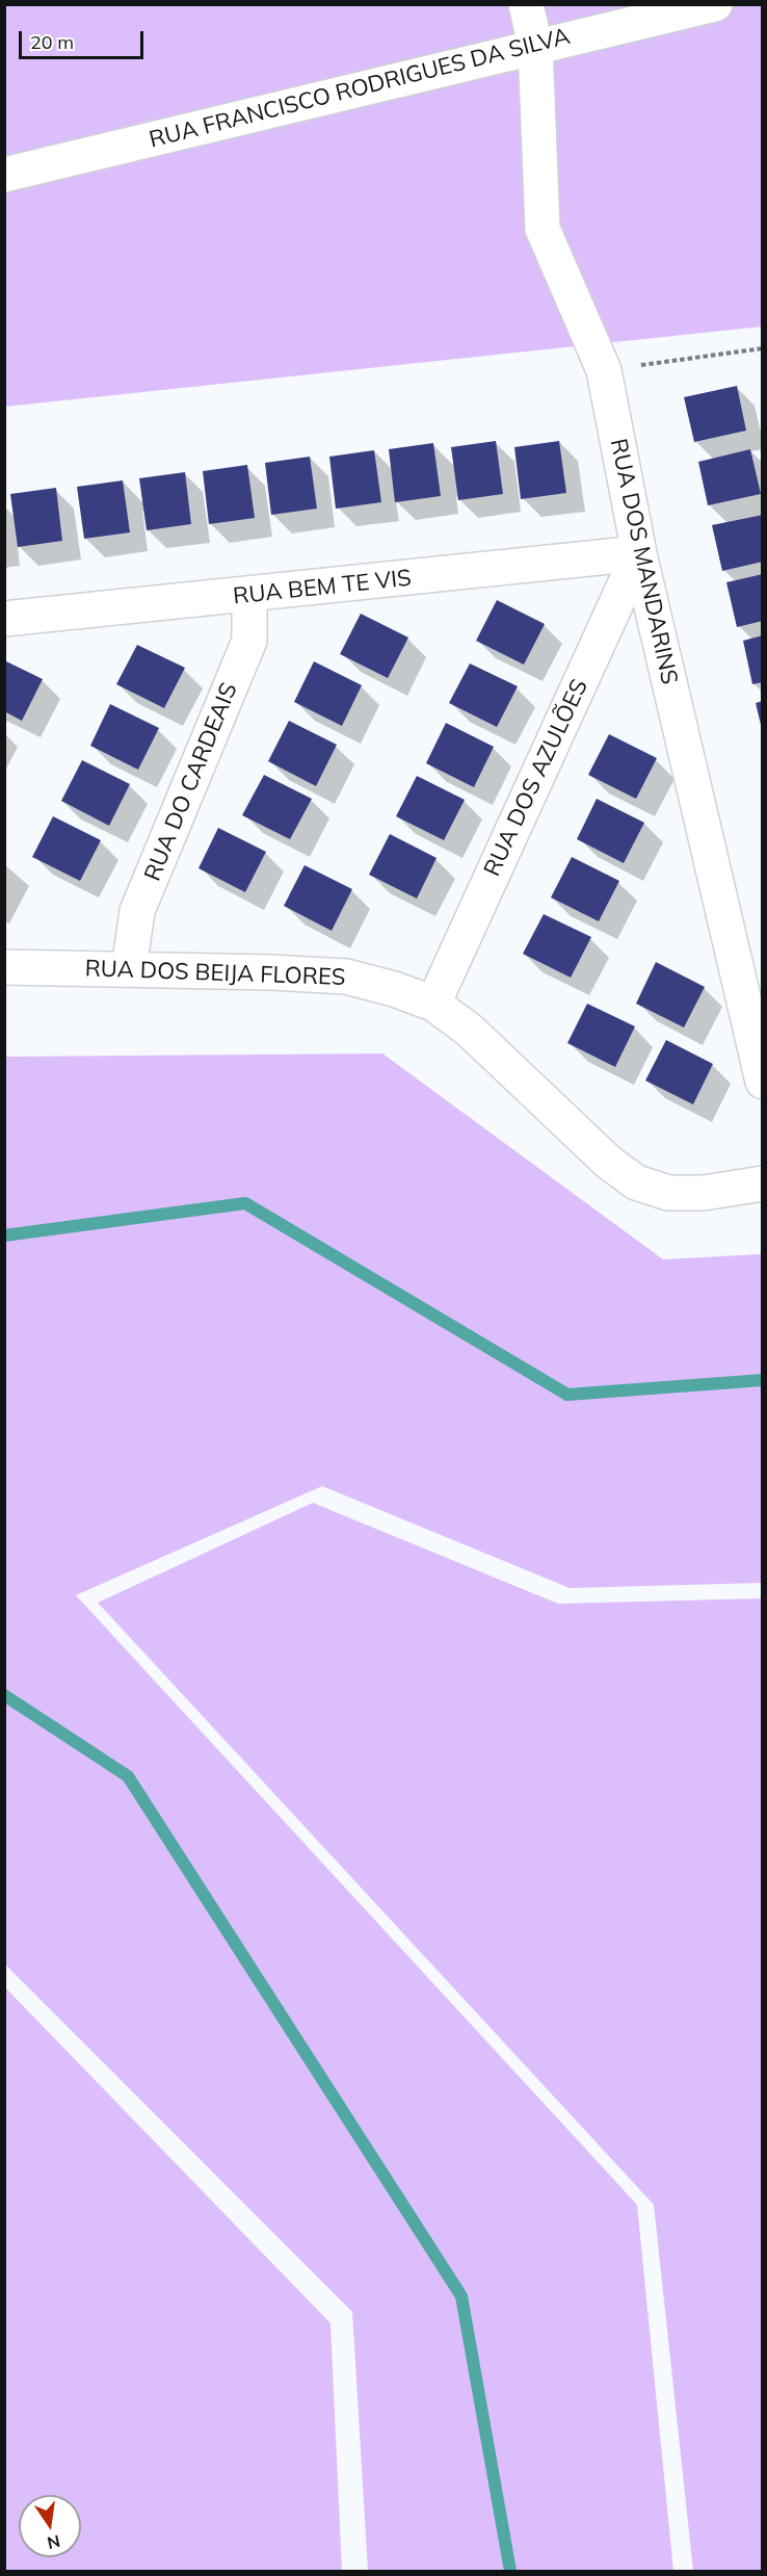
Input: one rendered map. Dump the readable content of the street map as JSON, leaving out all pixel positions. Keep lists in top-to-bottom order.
{
  "streets": {
    "street": [
      "RUA FRANCISCO RODRIGUES DA SILVA",
      "RUA DOS MANDARINS",
      "RUA BEM TE VIS",
      "RUA DOS AZULÕES",
      "RUA DO CARDEAIS",
      "RUA DOS BEIJA FLORES"
    ]
  },
  "crossings": [
    ["RUA FRANCISCO RODRIGUES DA SILVA", "RUA DOS MANDARINS"],
    ["RUA DOS MANDARINS", "RUA BEM TE VIS"],
    ["RUA DOS MANDARINS", "RUA DOS AZULÕES"],
    ["RUA BEM TE VIS", "RUA DOS AZULÕES"],
    ["RUA BEM TE VIS", "RUA DO CARDEAIS"],
    ["RUA DOS AZULÕES", "RUA DOS BEIJA FLORES"],
    ["RUA DO CARDEAIS", "RUA DOS BEIJA FLORES"]
  ],
  "scale_bar": "20 m",
  "north": "bottom"
}
